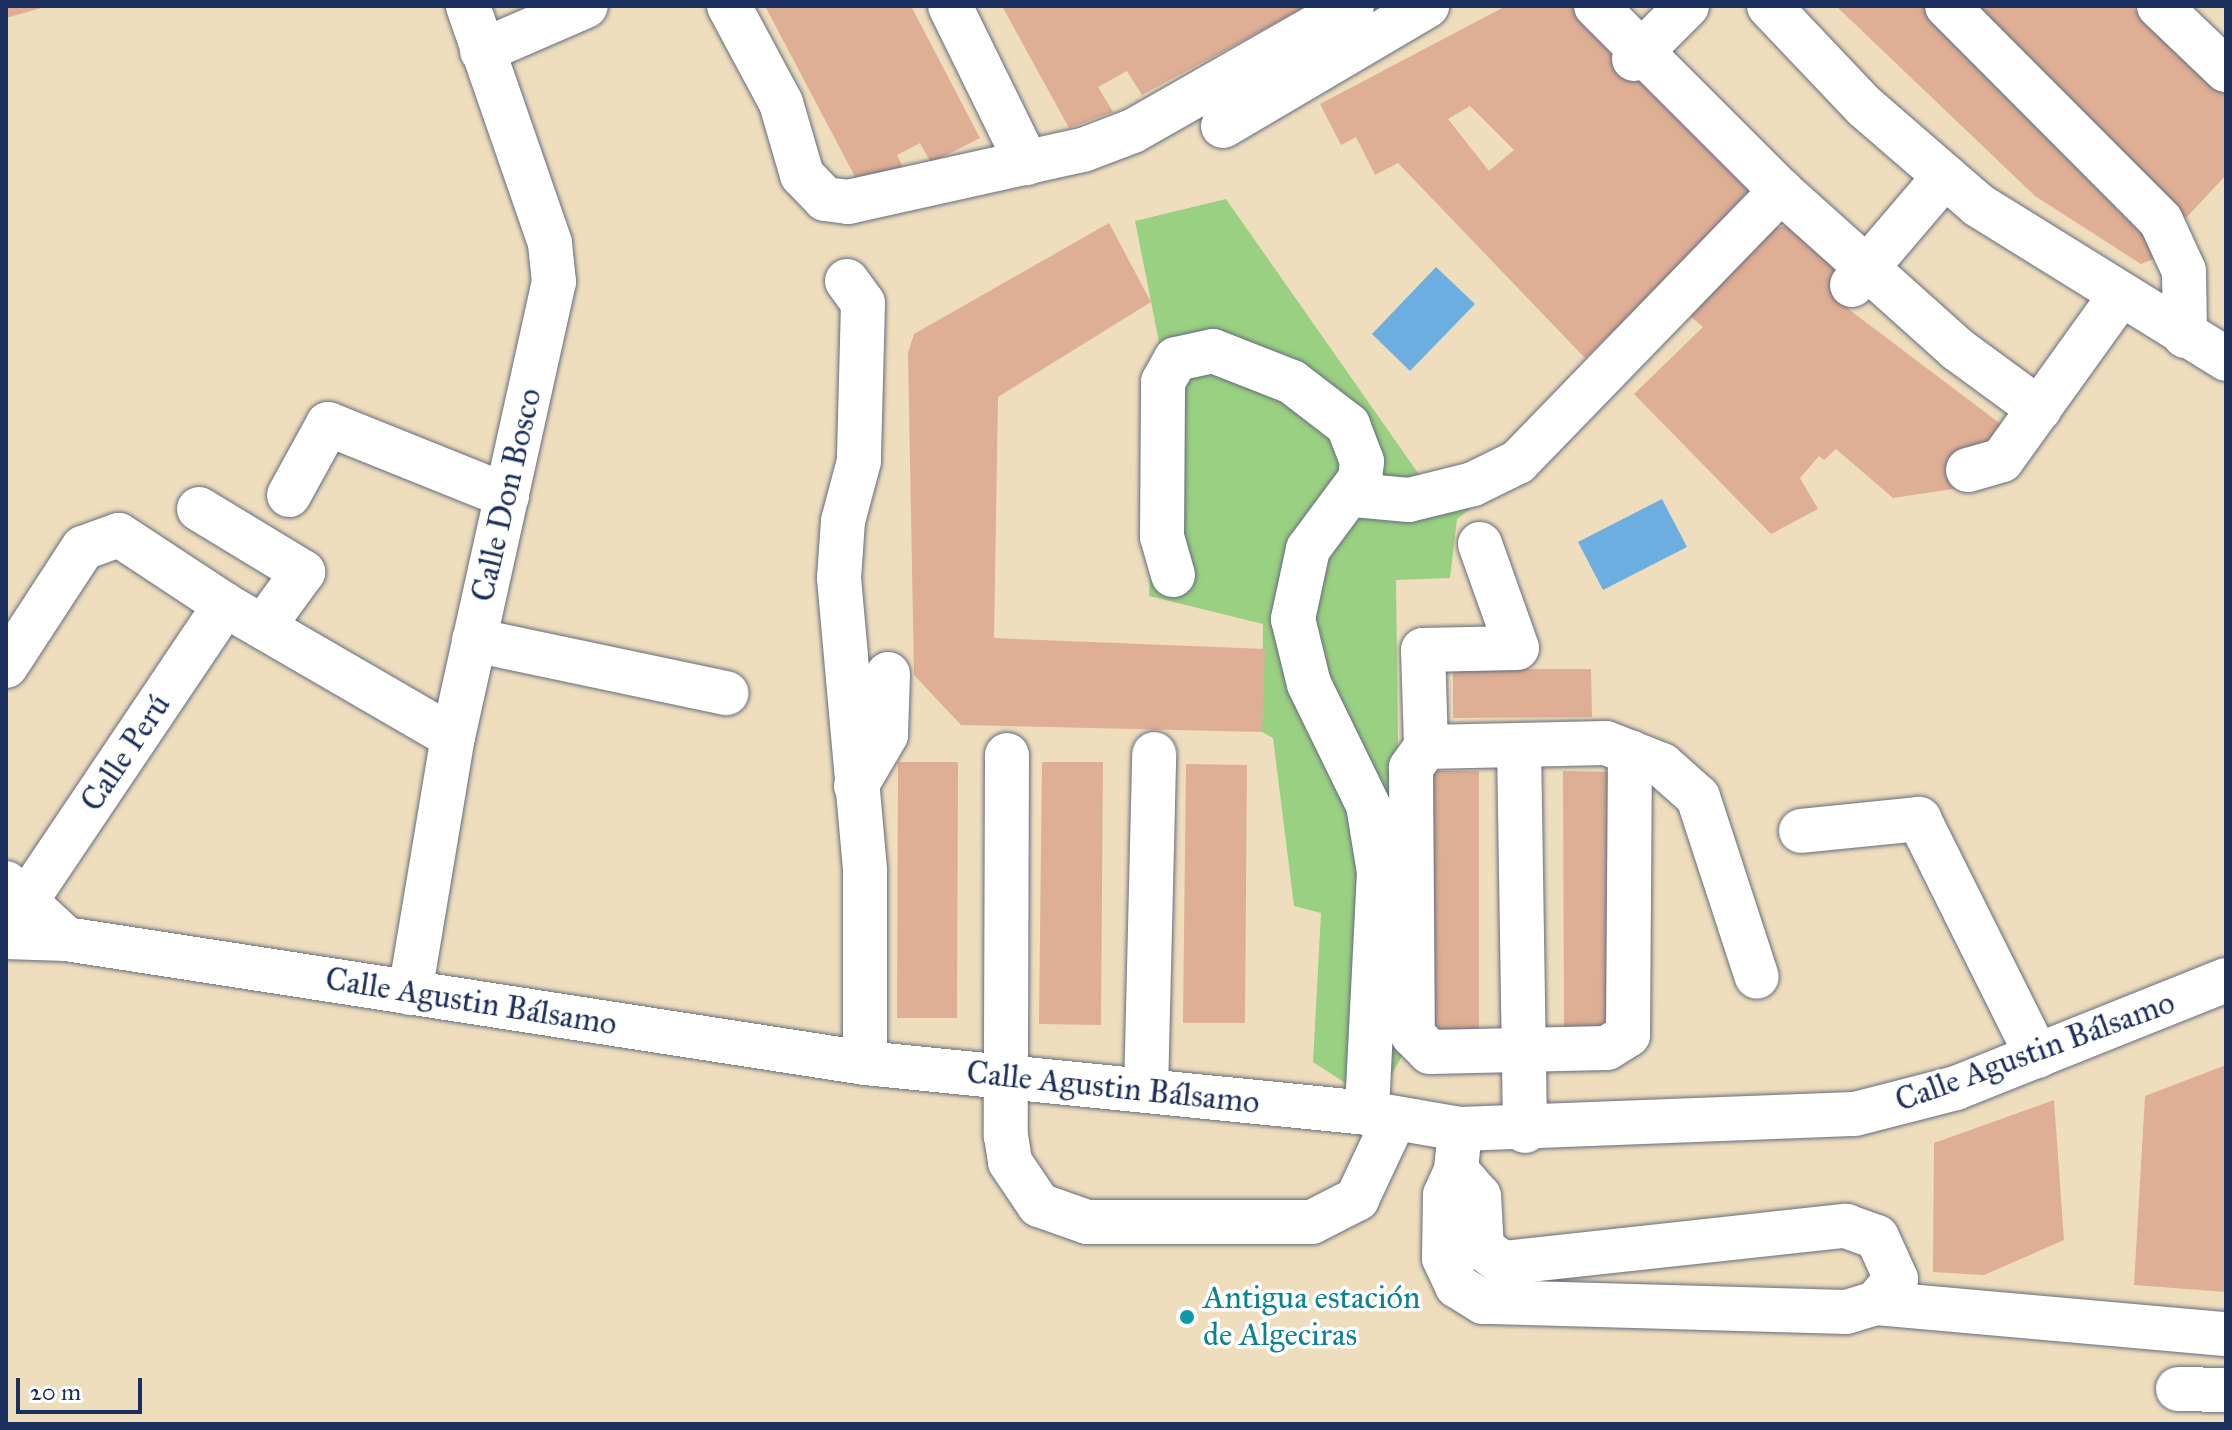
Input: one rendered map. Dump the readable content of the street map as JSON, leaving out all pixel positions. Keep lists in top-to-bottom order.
{
  "streets": {
    "street": ["Calle Don Bosco", "Calle Perú", "Calle Agustin Bálsamo"]
  },
  "crossings": [
    ["Calle Don Bosco", "Calle Agustin Bálsamo"],
    ["Calle Perú", "Calle Agustin Bálsamo"]
  ],
  "places": ["Antigua estación de Algeciras"],
  "scale_bar": "20 m"
}
